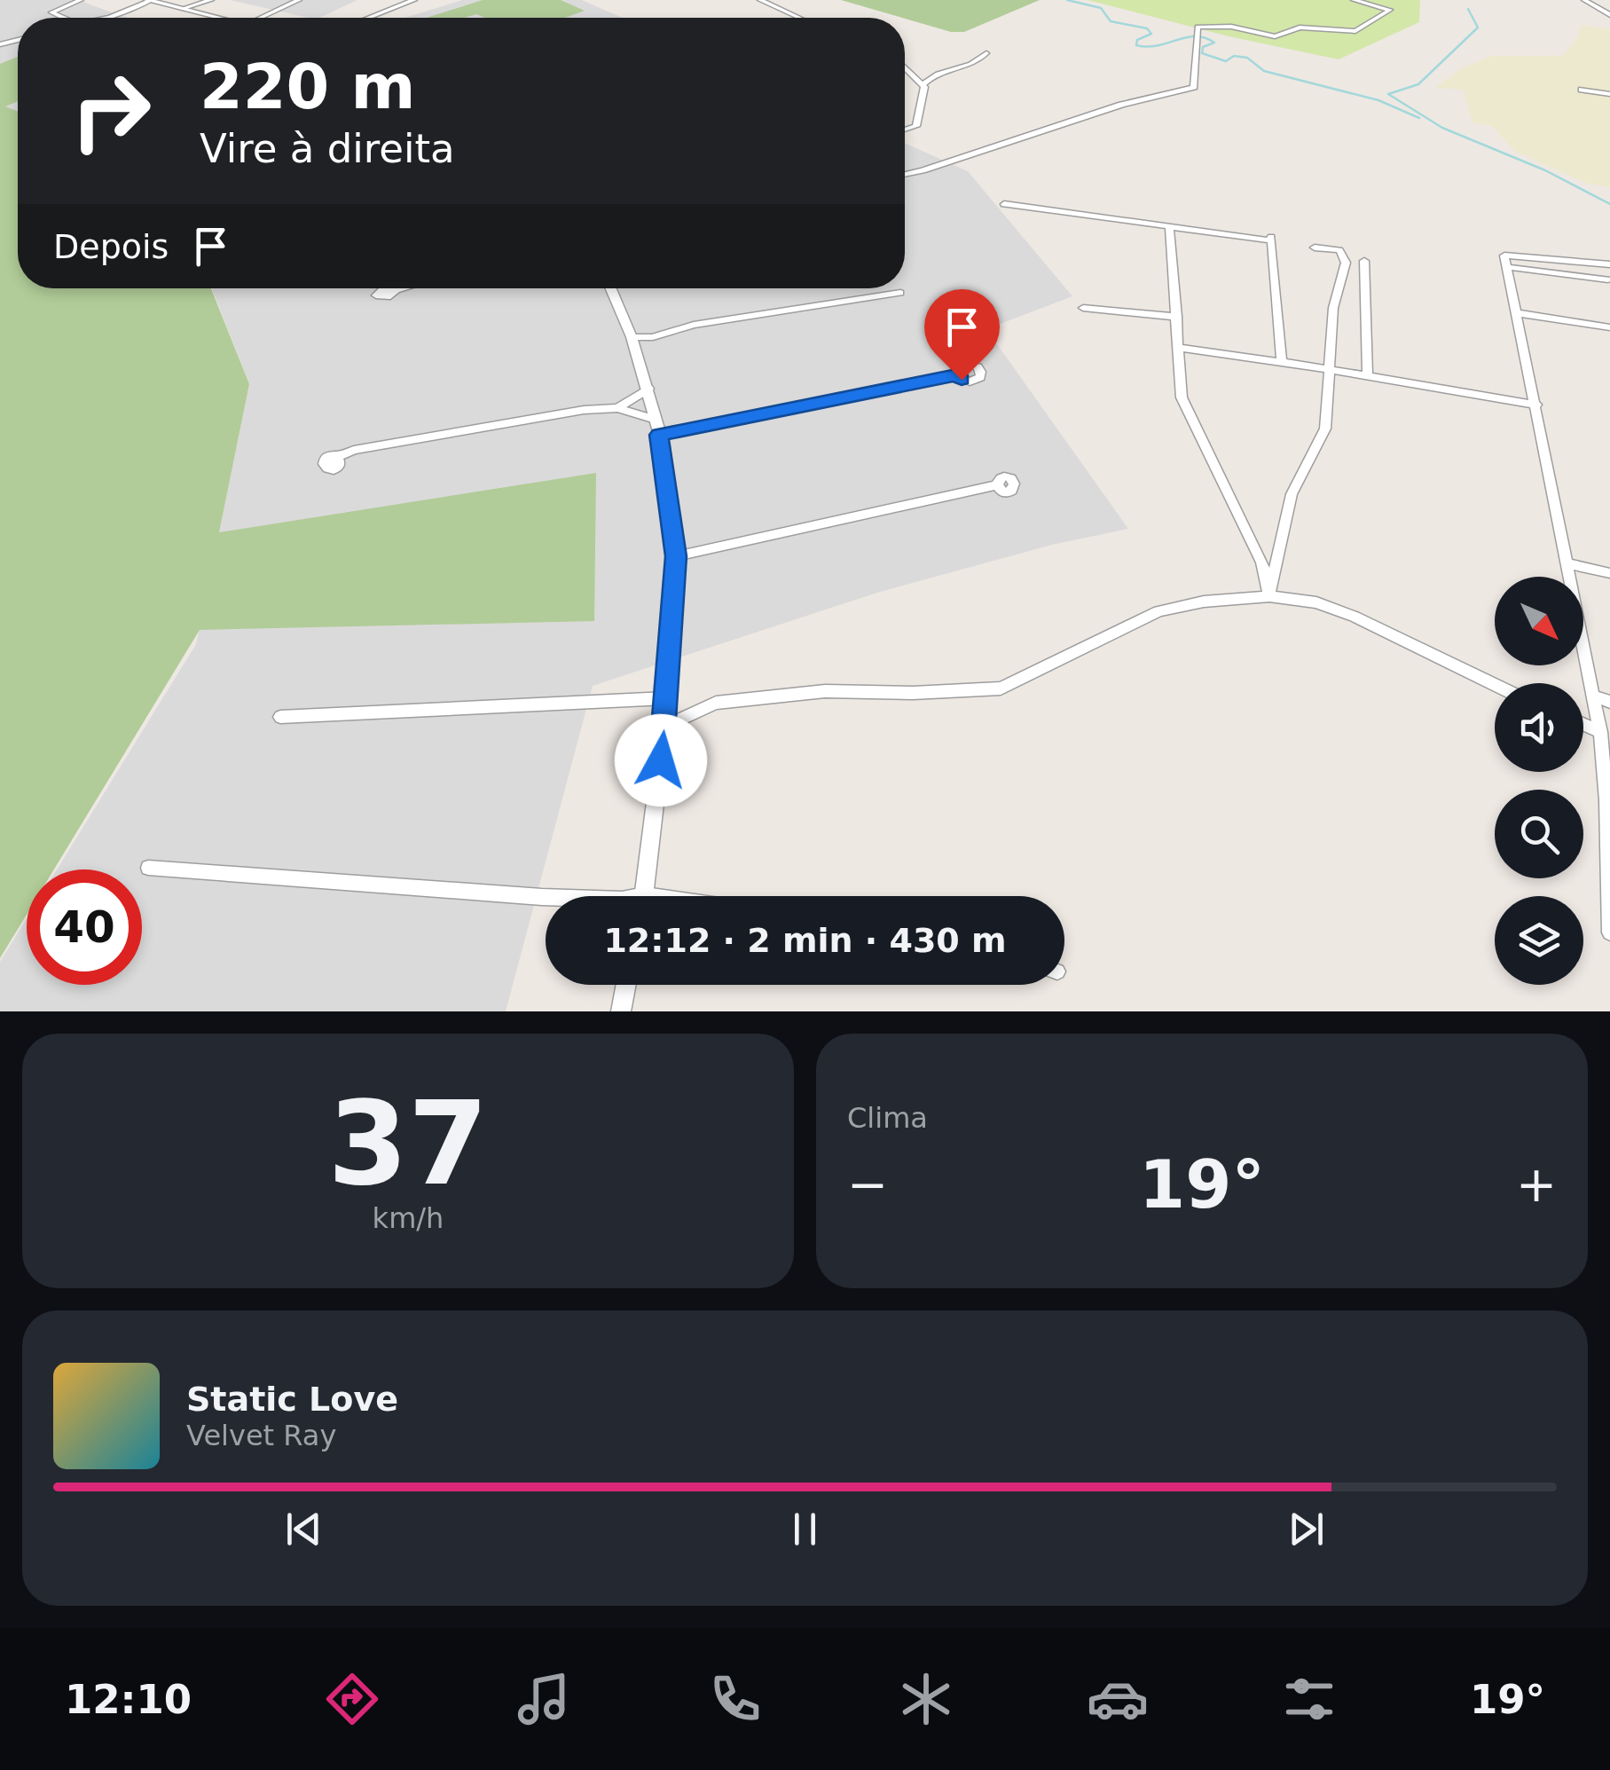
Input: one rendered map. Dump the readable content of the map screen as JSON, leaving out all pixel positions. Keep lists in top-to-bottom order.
{
  "north": "bottom right",
  "page": {
    "turn": ["220 m", "Vire à direita"],
    "then": "Depois",
    "limit": "40",
    "trip": "12:12 · 2 min · 430 m",
    "tile": [
      ["37", "km/h"],
      "Clima"
    ],
    "heat": ["−", "19°", "+"],
    "song": ["Static Love", "Velvet Ray"],
    "tabs": ["12:10", "19°"]
  }
}
